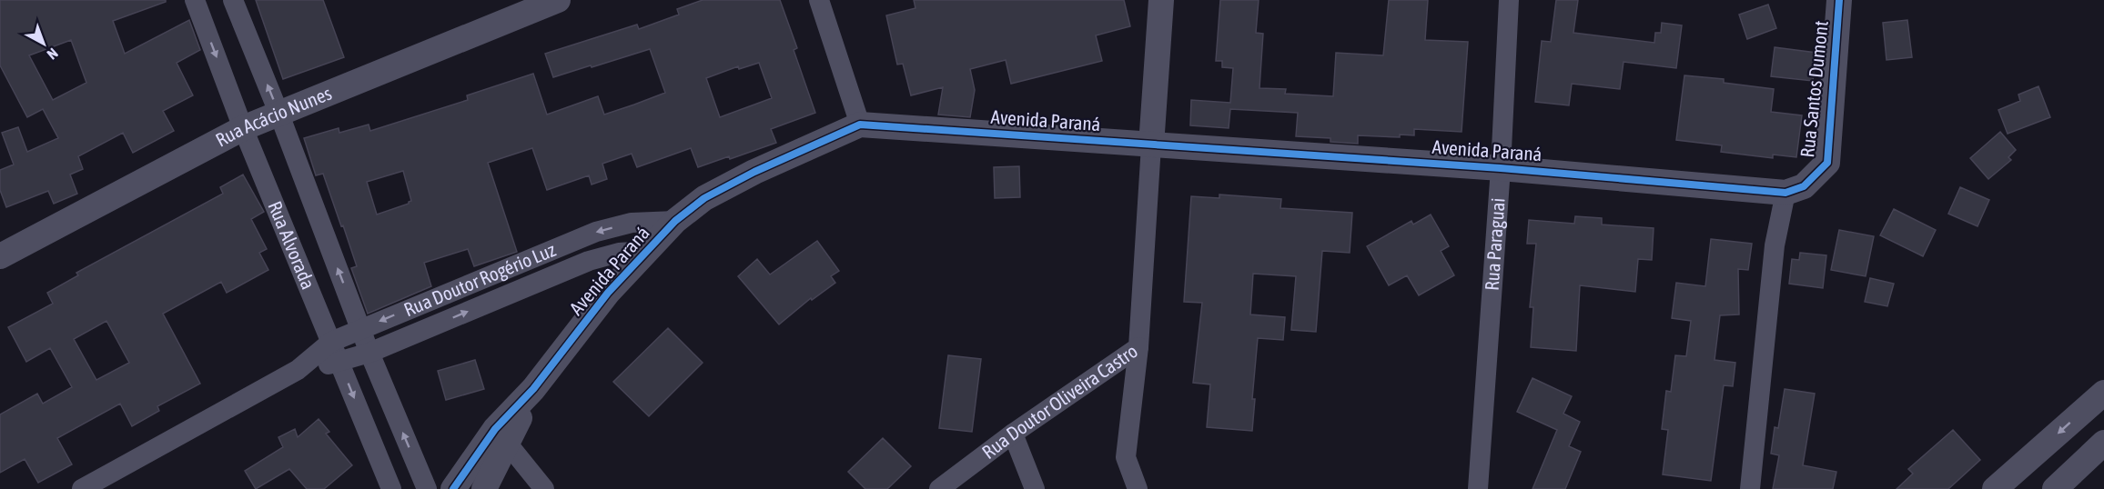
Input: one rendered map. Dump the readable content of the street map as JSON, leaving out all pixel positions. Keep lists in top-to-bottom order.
{
  "streets": {
    "street": [
      "Rua Santos Dumont",
      "Rua Acácio Nunes",
      "Avenida Paraná",
      "Rua Paraguai",
      "Rua Alvorada",
      "Rua Doutor Rogério Luz",
      "Rua Doutor Oliveira Castro"
    ]
  },
  "crossings": [
    ["Rua Santos Dumont", "Avenida Paraná"],
    ["Rua Acácio Nunes", "Rua Alvorada"],
    ["Avenida Paraná", "Rua Paraguai"],
    ["Avenida Paraná", "Rua Doutor Rogério Luz"],
    ["Avenida Paraná", "Rua Doutor Oliveira Castro"],
    ["Rua Alvorada", "Rua Doutor Rogério Luz"]
  ],
  "north": "bottom right"
}
